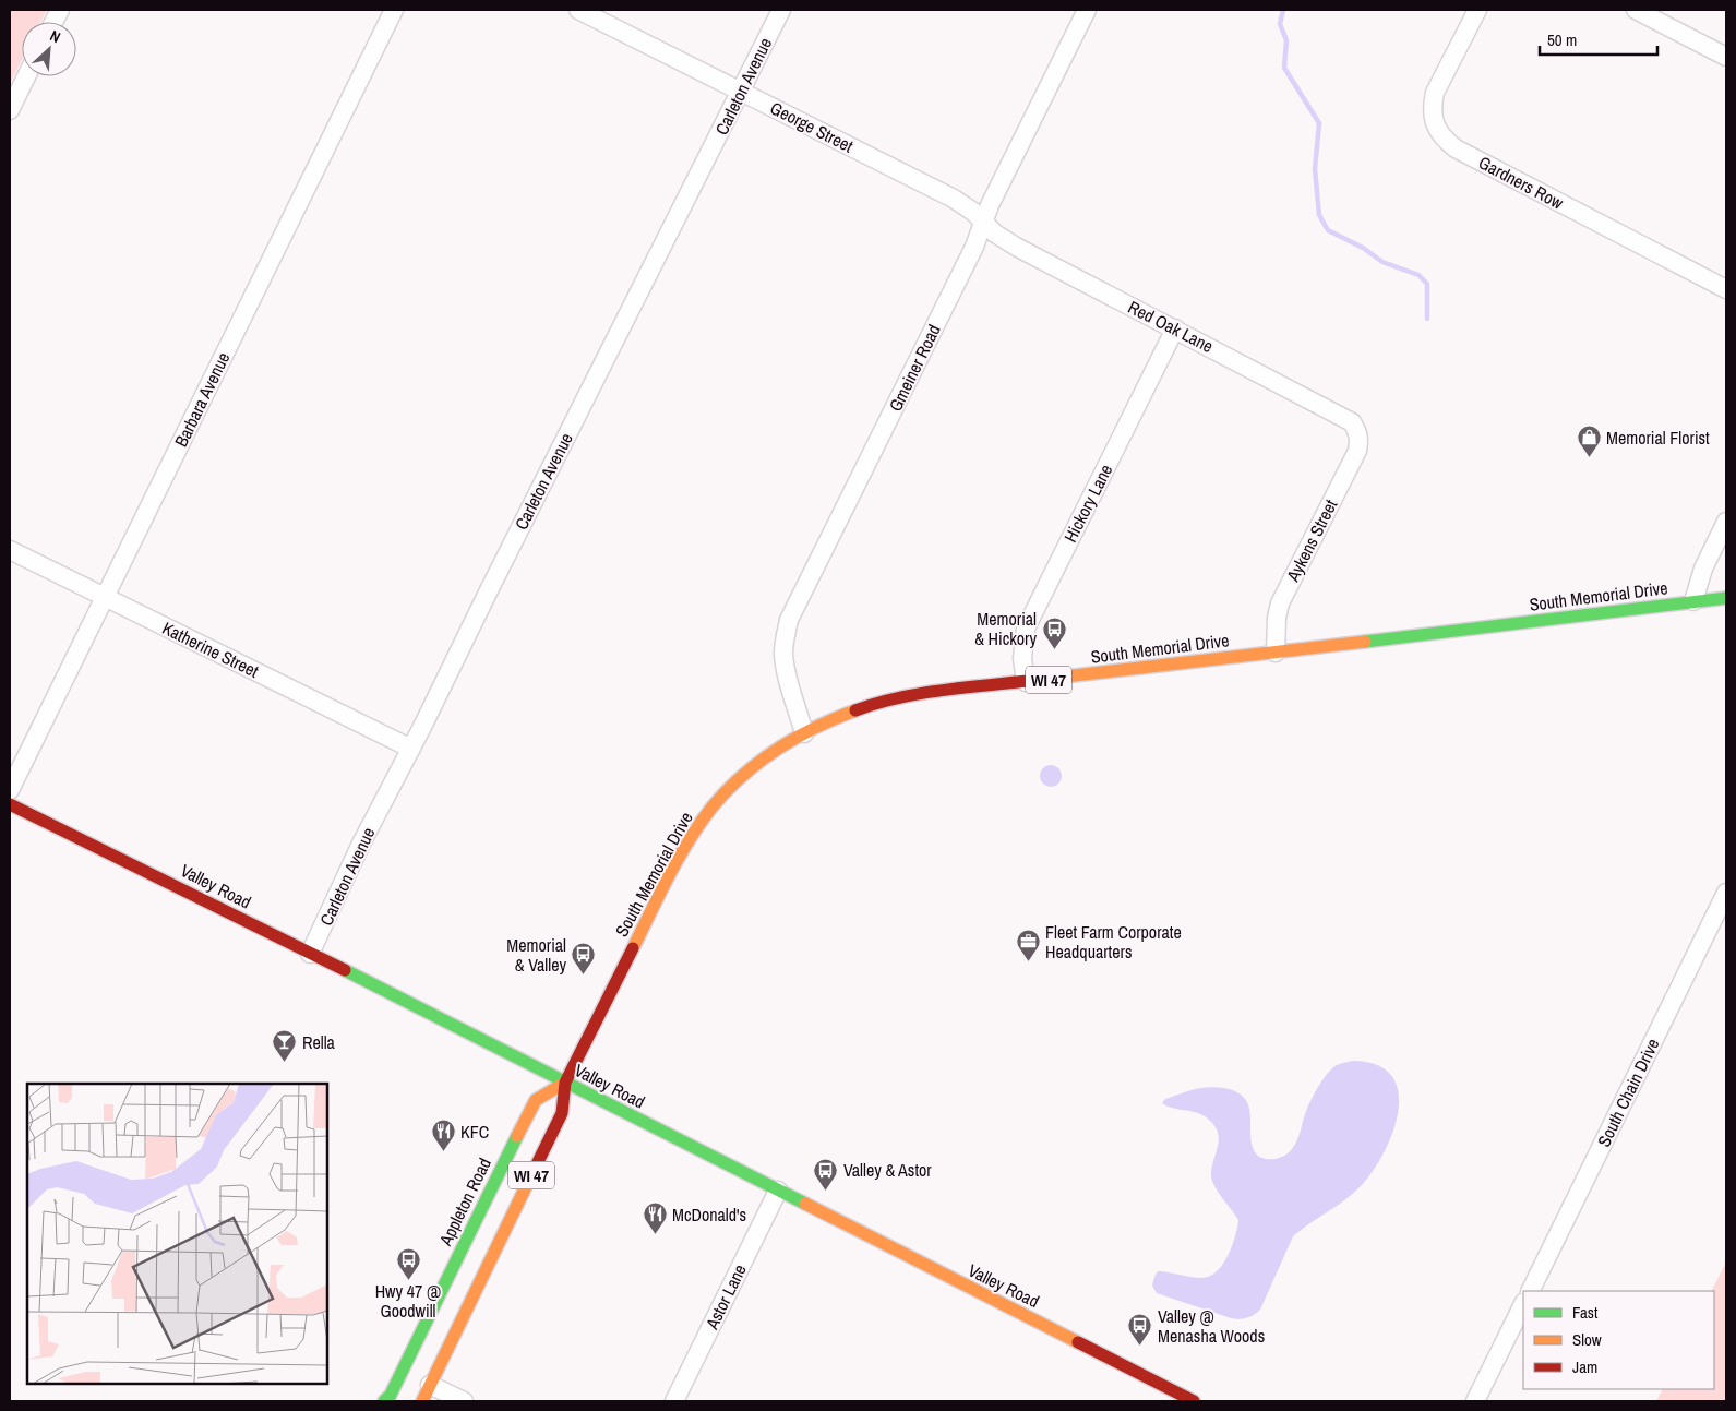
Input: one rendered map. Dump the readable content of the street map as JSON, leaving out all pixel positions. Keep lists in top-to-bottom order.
{
  "streets": {
    "main road": [
      "South Memorial Drive",
      "WI 47",
      "Valley Road",
      "Appleton Road"
    ],
    "street": [
      "Carleton Avenue",
      "George Street",
      "Gardners Row",
      "Red Oak Lane",
      "Gmeiner Road",
      "Barbara Avenue",
      "Hickory Lane",
      "Aykens Street",
      "Katherine Street",
      "South Chain Drive",
      "Astor Lane"
    ]
  },
  "crossings": [
    ["Carleton Avenue", "George Street"],
    ["Carleton Avenue", "Katherine Street"],
    ["Carleton Avenue", "Valley Road"],
    ["George Street", "Red Oak Lane"],
    ["George Street", "Gmeiner Road"],
    ["Red Oak Lane", "Gmeiner Road"],
    ["Red Oak Lane", "Hickory Lane"],
    ["Red Oak Lane", "Aykens Street"],
    ["Gmeiner Road", "South Memorial Drive"],
    ["Barbara Avenue", "Katherine Street"],
    ["Hickory Lane", "South Memorial Drive"],
    ["Aykens Street", "South Memorial Drive"],
    ["South Memorial Drive", "WI 47"],
    ["South Memorial Drive", "Valley Road"],
    ["South Memorial Drive", "Appleton Road"],
    ["WI 47", "Valley Road"],
    ["WI 47", "Appleton Road"],
    ["Valley Road", "Appleton Road"],
    ["Valley Road", "Astor Lane"]
  ],
  "places": {
    "shop": ["Memorial Florist"],
    "bus stop": [
      "Memorial & Hickory",
      "Memorial & Valley",
      "Valley & Astor",
      "Hwy 47 @ Goodwill",
      "Valley @ Menasha Woods"
    ],
    "office": ["Fleet Farm Corporate Headquarters"],
    "bar": ["Rella"],
    "restaurant": ["KFC", "McDonald's"]
  },
  "legend": ["Fast", "Slow", "Jam"],
  "scale_bar": "50 m",
  "north": "top right"
}
